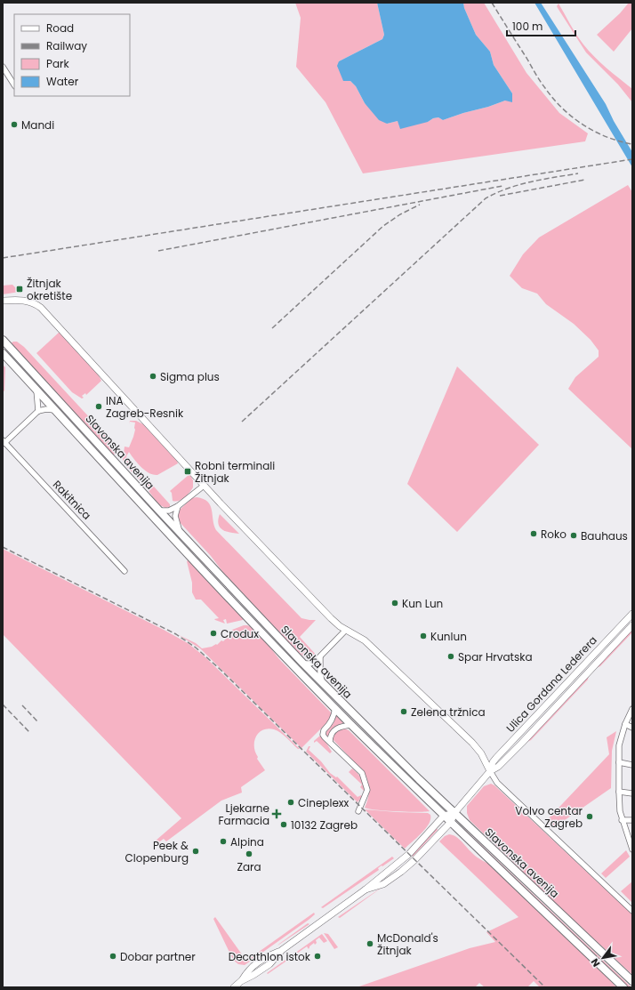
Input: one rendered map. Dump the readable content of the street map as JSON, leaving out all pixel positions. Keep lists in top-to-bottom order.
{
  "streets": {
    "main road": ["Slavonska avenija"],
    "street": ["Rakitnica", "Ulica Gordana Lederera"]
  },
  "crossings": [
    ["Slavonska avenija", "Ulica Gordana Lederera"]
  ],
  "places": {
    "other": [
      "Mandi",
      "Sigma plus",
      "INA Zagreb-Resnik",
      "Roko",
      "Bauhaus",
      "Kun Lun",
      "Crodux",
      "Kunlun",
      "Spar Hrvatska",
      "Zelena tržnica",
      "Cineplexx",
      "Volvo centar Zagreb",
      "10132 Zagreb",
      "Alpina",
      "Peek & Clopenburg",
      "Zara",
      "McDonald's Žitnjak",
      "Dobar partner",
      "Decathlon istok"
    ],
    "transit": ["Žitnjak okretište", "Robni terminali Žitnjak"],
    "health": ["Ljekarne Farmacia"]
  },
  "legend": [
    "Road",
    "Railway",
    "Park",
    "Water"
  ],
  "scale_bar": "100 m",
  "north": "bottom left"
}
